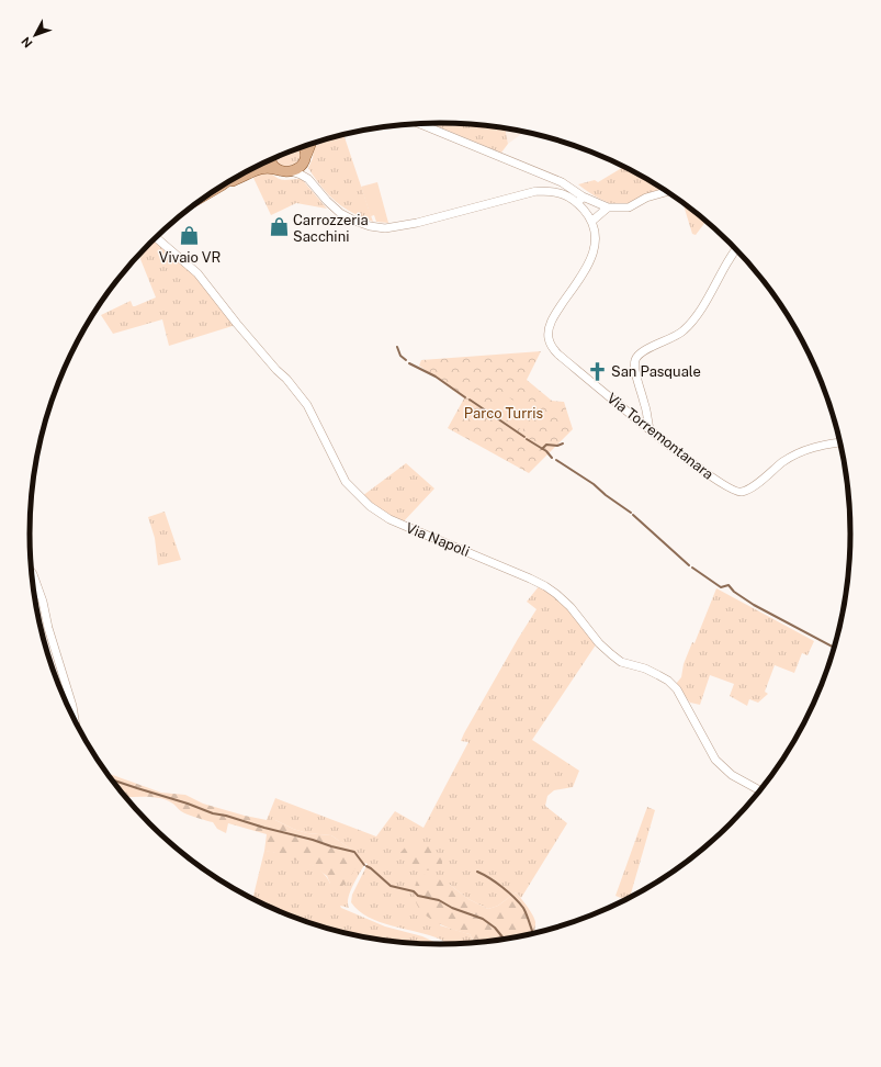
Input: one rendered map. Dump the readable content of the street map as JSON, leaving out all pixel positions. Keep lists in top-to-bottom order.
{
  "streets": {
    "street": ["Via Torremontanara", "Via Napoli"]
  },
  "parks": ["Parco Turris"],
  "places": {
    "shop": ["Carrozzeria Sacchini", "Vivaio VR"],
    "church": ["San Pasquale"]
  },
  "north": "bottom left"
}
